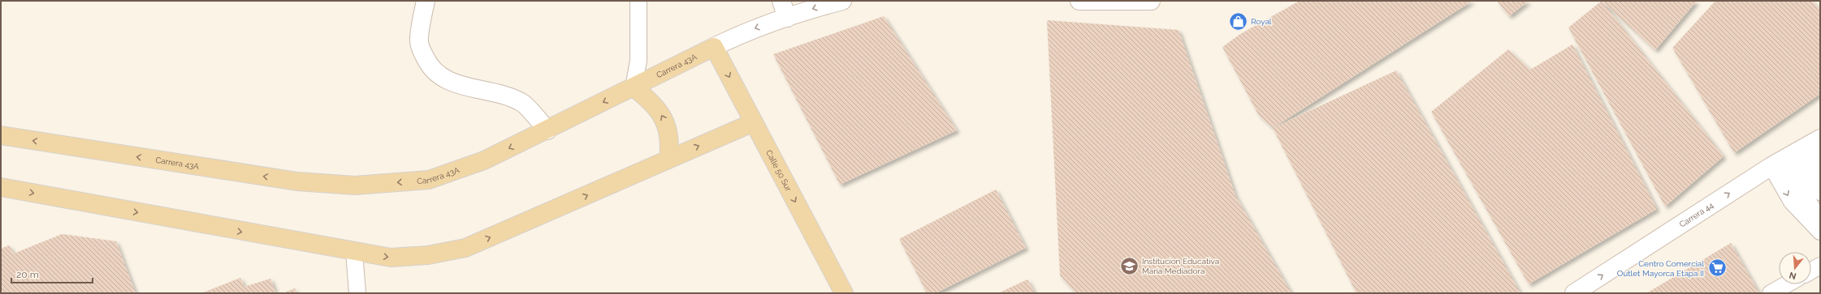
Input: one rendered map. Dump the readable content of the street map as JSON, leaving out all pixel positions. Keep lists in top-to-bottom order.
{
  "streets": {
    "main road": ["Carrera 43A", "Calle 50 Sur", "Carrera 44"]
  },
  "crossings": [
    ["Carrera 43A", "Calle 50 Sur"]
  ],
  "one_way": ["Carrera 44"],
  "places": {
    "shop": ["Royal"],
    "school or university": ["Institucion Educativa Maria Mediadora"],
    "supermarket": ["Centro Comercial Outlet Mayorca Etapa II"]
  },
  "scale_bar": "20 m",
  "north": "bottom"
}
